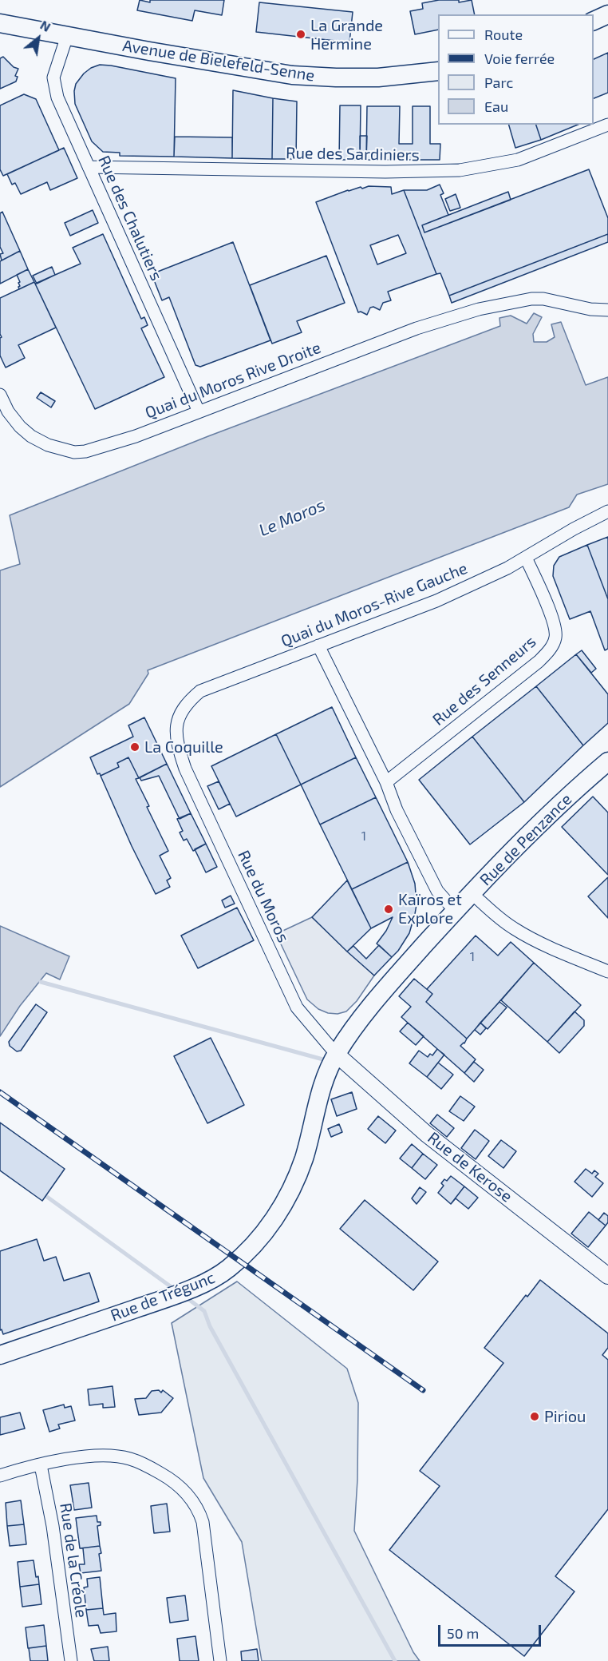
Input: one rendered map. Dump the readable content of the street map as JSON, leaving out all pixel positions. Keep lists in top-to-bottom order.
{
  "streets": {
    "main road": ["Avenue de Bielefeld-Senne", "Rue de Penzance", "Rue de Trégunc"],
    "street": [
      "Rue des Sardiniers",
      "Rue des Chalutiers",
      "Quai du Moros Rive Droite",
      "Quai du Moros-Rive Gauche",
      "Rue des Senneurs",
      "Rue du Moros",
      "Rue de Kerose",
      "Rue de la Créole"
    ]
  },
  "crossings": [
    ["Avenue de Bielefeld-Senne", "Rue des Chalutiers"],
    ["Rue des Sardiniers", "Rue des Chalutiers"],
    ["Rue des Chalutiers", "Quai du Moros Rive Droite"],
    ["Quai du Moros-Rive Gauche", "Rue des Senneurs"],
    ["Quai du Moros-Rive Gauche", "Rue du Moros"],
    ["Rue de Penzance", "Rue du Moros"],
    ["Rue de Penzance", "Rue de Kerose"],
    ["Rue de Penzance", "Rue de Trégunc"],
    ["Rue du Moros", "Rue de Kerose"],
    ["Rue du Moros", "Rue de Trégunc"],
    ["Rue de Kerose", "Rue de Trégunc"]
  ],
  "water": ["Le Moros"],
  "places": [
    "La Grande Hermine",
    "La Coquille",
    "Kaïros et Explore",
    "Piriou"
  ],
  "house_numbers": ["1", "1"],
  "legend": [
    "Route",
    "Voie ferrée",
    "Parc",
    "Eau"
  ],
  "scale_bar": "50 m",
  "north": "top right"
}
